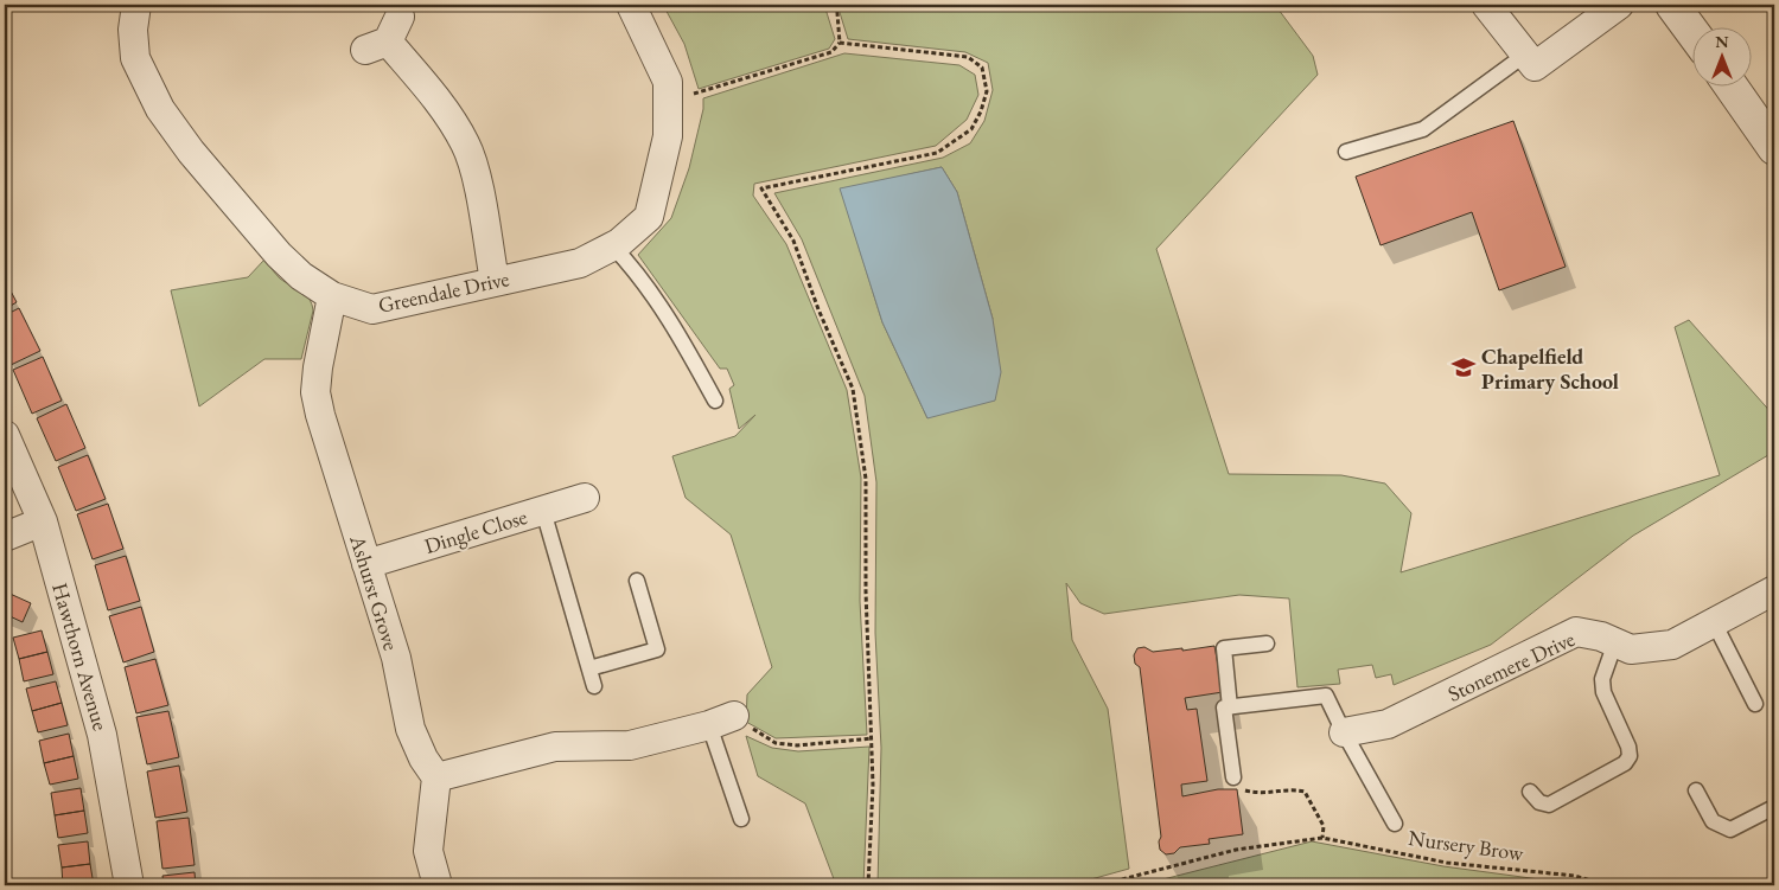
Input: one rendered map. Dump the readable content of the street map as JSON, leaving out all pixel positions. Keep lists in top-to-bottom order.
{
  "streets": {
    "street": [
      "Greendale Drive",
      "Dingle Close",
      "Ashurst Grove",
      "Hawthorn Avenue",
      "Stonemere Drive"
    ],
    "path": ["Nursery Brow"]
  },
  "crossings": [
    ["Greendale Drive", "Ashurst Grove"],
    ["Dingle Close", "Ashurst Grove"]
  ],
  "places": {
    "school or university": ["Chapelfield Primary School"]
  },
  "north": "top"
}
